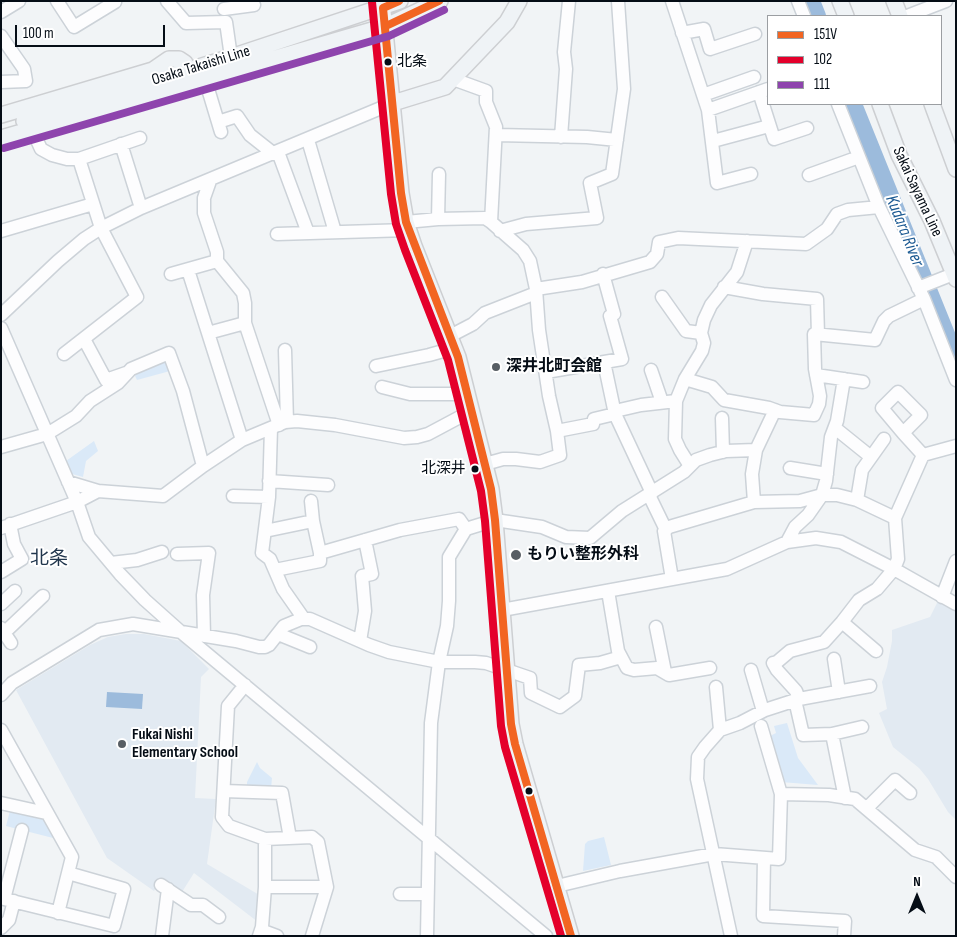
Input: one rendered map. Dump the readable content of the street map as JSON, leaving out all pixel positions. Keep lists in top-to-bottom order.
{
  "streets": {
    "main road": ["Osaka Takaishi Line", "Sakai Sayama Line"]
  },
  "districts": ["北条"],
  "water": ["Kudara River"],
  "places": [
    "北条",
    "深井北町会館",
    "北深井",
    "もりい整形外科",
    "Fukai Nishi Elementary School"
  ],
  "lines": ["transit line 151V", "transit line 102", "transit line 111"],
  "legend": ["151V", "102", "111"],
  "scale_bar": "100 m",
  "north": "top"
}
